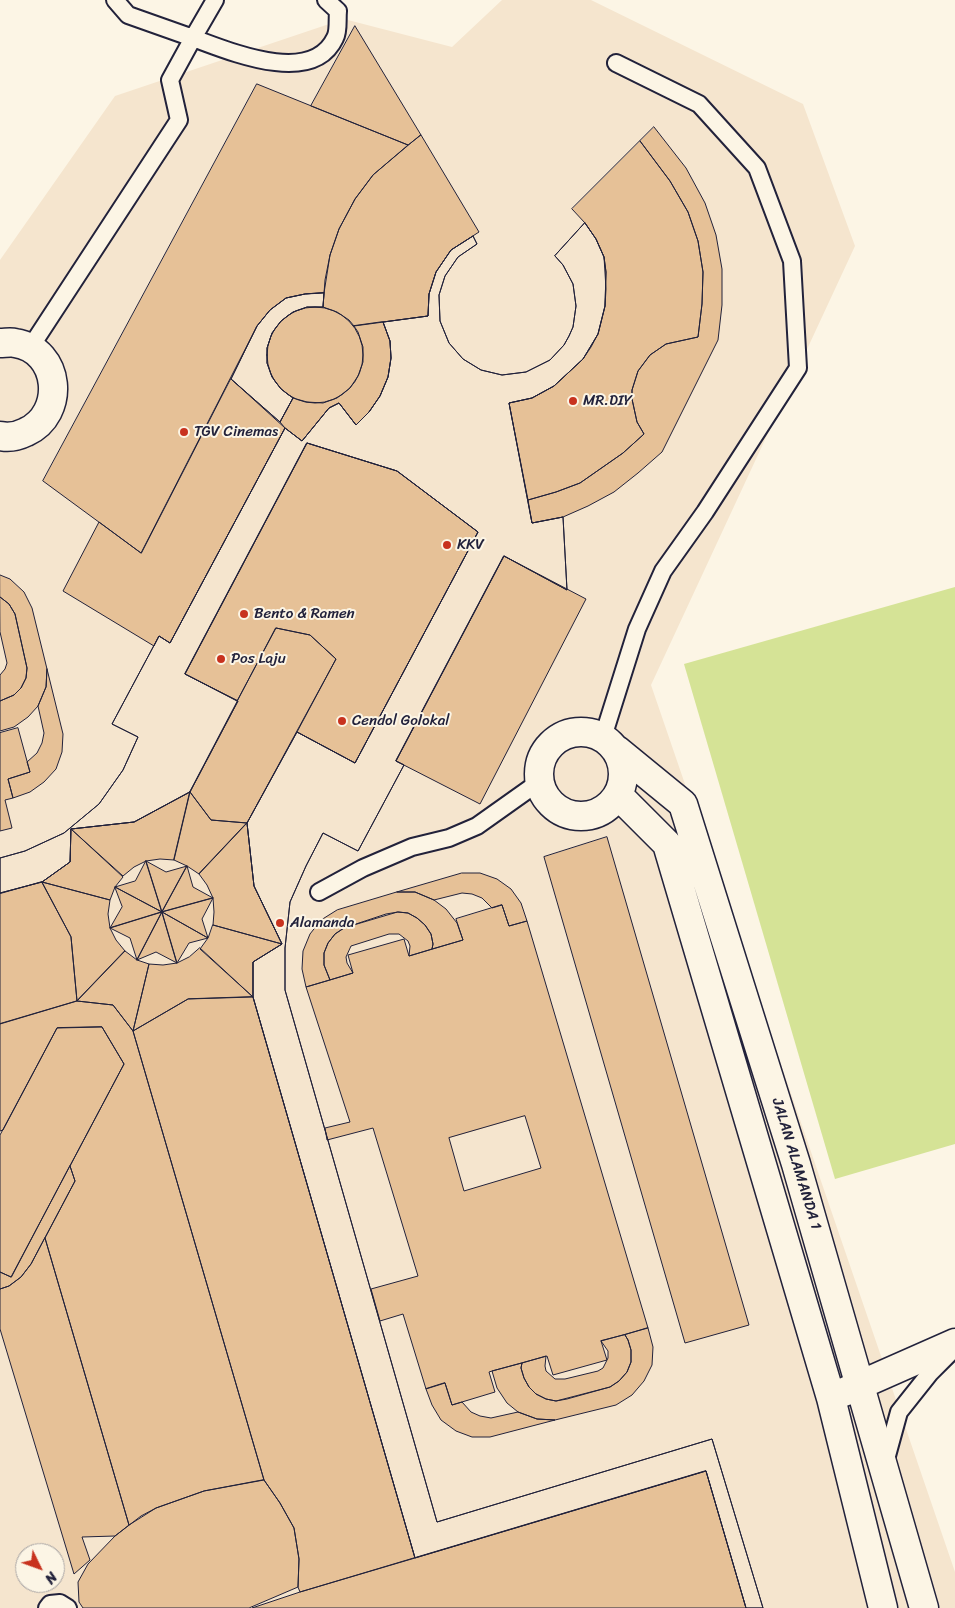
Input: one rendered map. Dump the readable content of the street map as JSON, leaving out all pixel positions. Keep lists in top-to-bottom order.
{
  "streets": {
    "street": ["JALAN ALAMANDA 1"]
  },
  "places": [
    "MR.DIY",
    "TGV Cinemas",
    "KKV",
    "Bento & Ramen",
    "Pos Laju",
    "Cendol Golokal",
    "Alamanda"
  ],
  "north": "bottom right"
}
